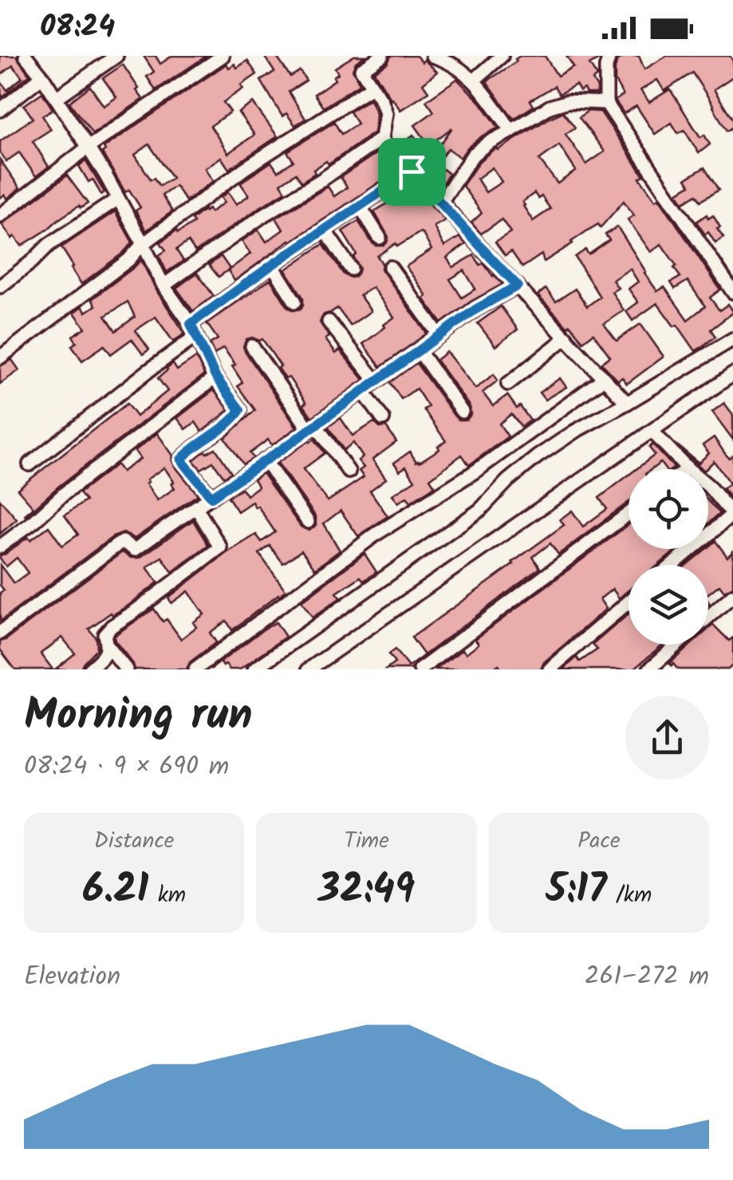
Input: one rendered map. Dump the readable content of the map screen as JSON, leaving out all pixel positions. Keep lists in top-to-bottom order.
{
  "page": {
    "status": "08:24",
    "heading": ["Morning run", "08:24 · 9 × 690 m"],
    "stats": [
      ["Distance", "6.21 km"],
      ["Time", "32:49"],
      ["Pace", "5:17 /km"]
    ],
    "chart": ["Elevation", "261–272 m"]
  }
}
